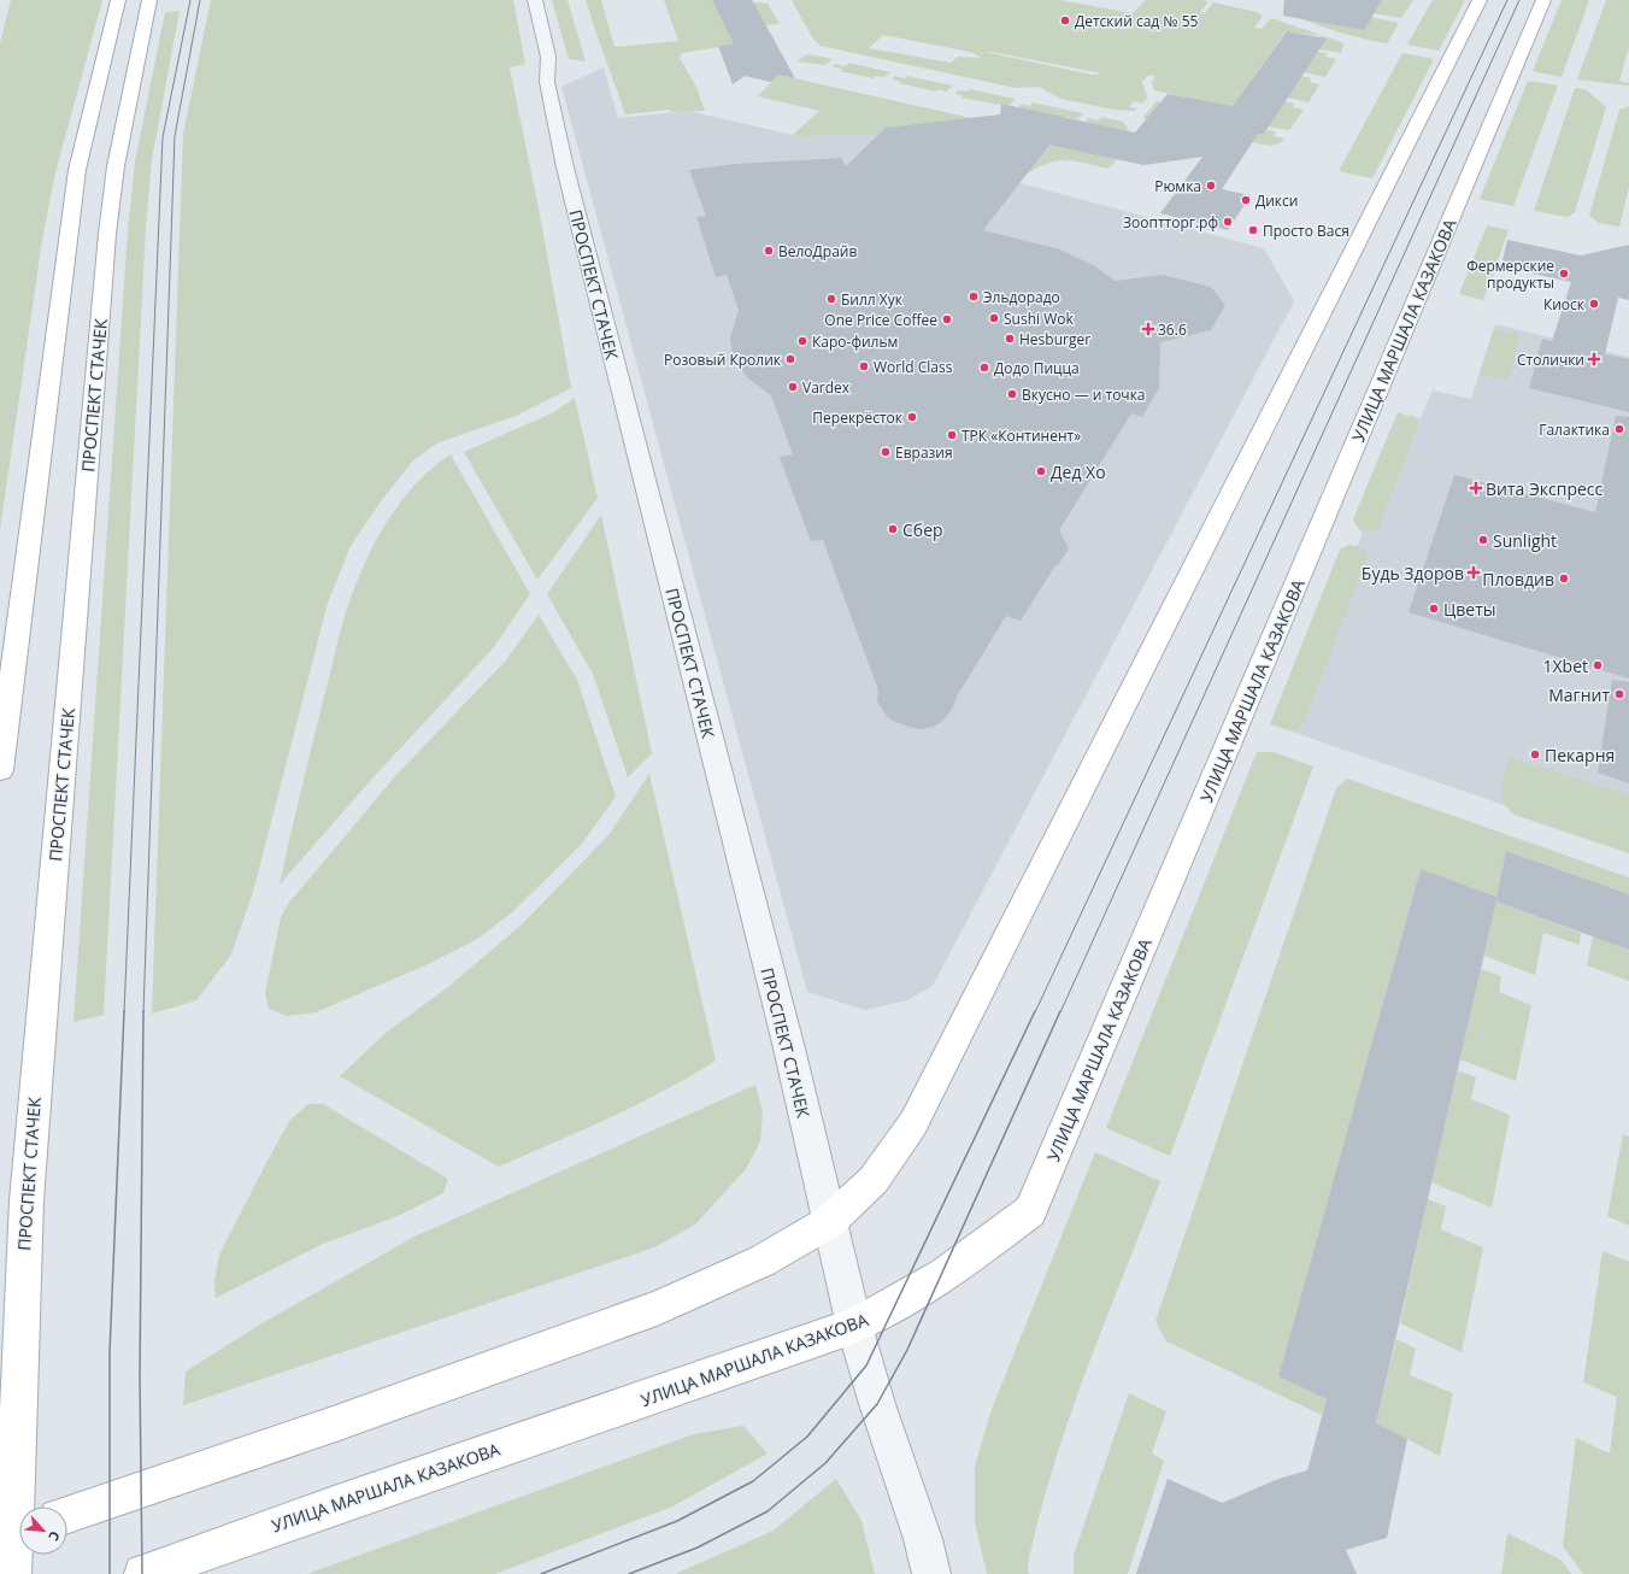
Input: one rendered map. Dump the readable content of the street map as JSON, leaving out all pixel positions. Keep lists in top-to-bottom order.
{
  "streets": {
    "street": ["ПРОСПЕКТ СТАЧЕК", "УЛИЦА МАРШАЛА КАЗАКОВА"]
  },
  "crossings": [
    ["ПРОСПЕКТ СТАЧЕК", "УЛИЦА МАРШАЛА КАЗАКОВА"]
  ],
  "places": {
    "other": [
      "Детский сад № 55",
      "Рюмка",
      "Дикси",
      "Зооптторг.рф",
      "Просто Вася",
      "ВелоДрайв",
      "Фермерские продукты",
      "Эльдорадо",
      "Билл Хук",
      "Киоск",
      "Sushi Wok",
      "One Price Coffee",
      "Hesburger",
      "Каро-фильм",
      "Розовый Кролик",
      "World Class",
      "Додо Пицца",
      "Vardex",
      "Вкусно — и точка",
      "Перекрёсток",
      "Галактика",
      "ТРК «Континент»",
      "Евразия",
      "Дед Хо",
      "Сбер",
      "Sunlight",
      "Пловдив",
      "Цветы",
      "1Хbet",
      "Магнит",
      "Пекарня"
    ],
    "health": [
      "36.6",
      "Столички",
      "Вита Экспресс",
      "Будь Здоров"
    ]
  },
  "north": "bottom right"
}
